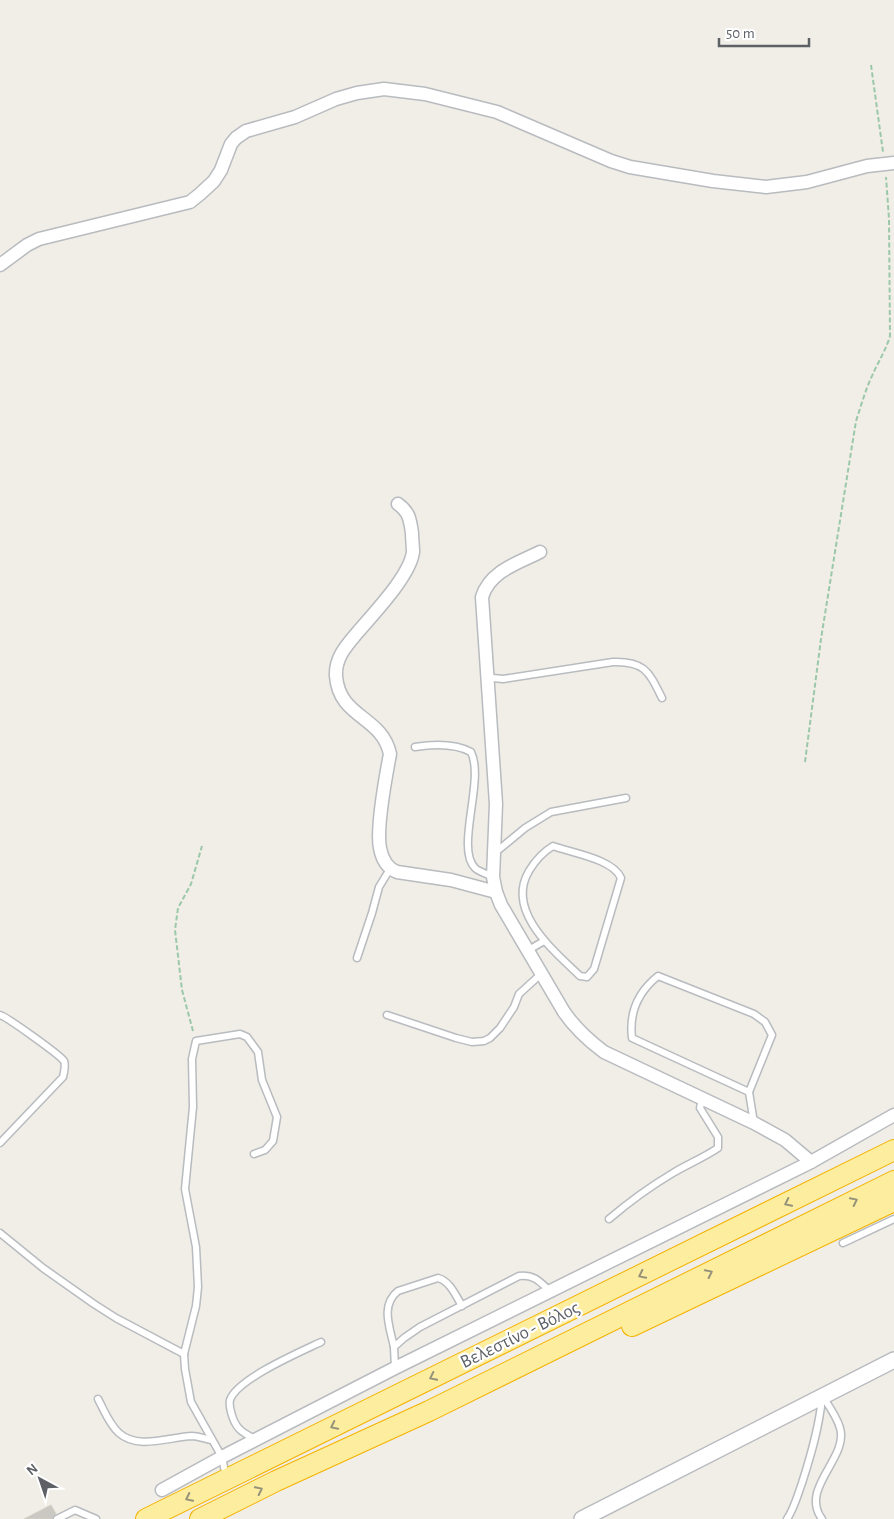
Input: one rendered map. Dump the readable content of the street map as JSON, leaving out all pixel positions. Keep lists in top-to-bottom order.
{
  "streets": {
    "highway": ["Βελεστίνο - Βόλος"]
  },
  "scale_bar": "50 m",
  "north": "top left"
}
